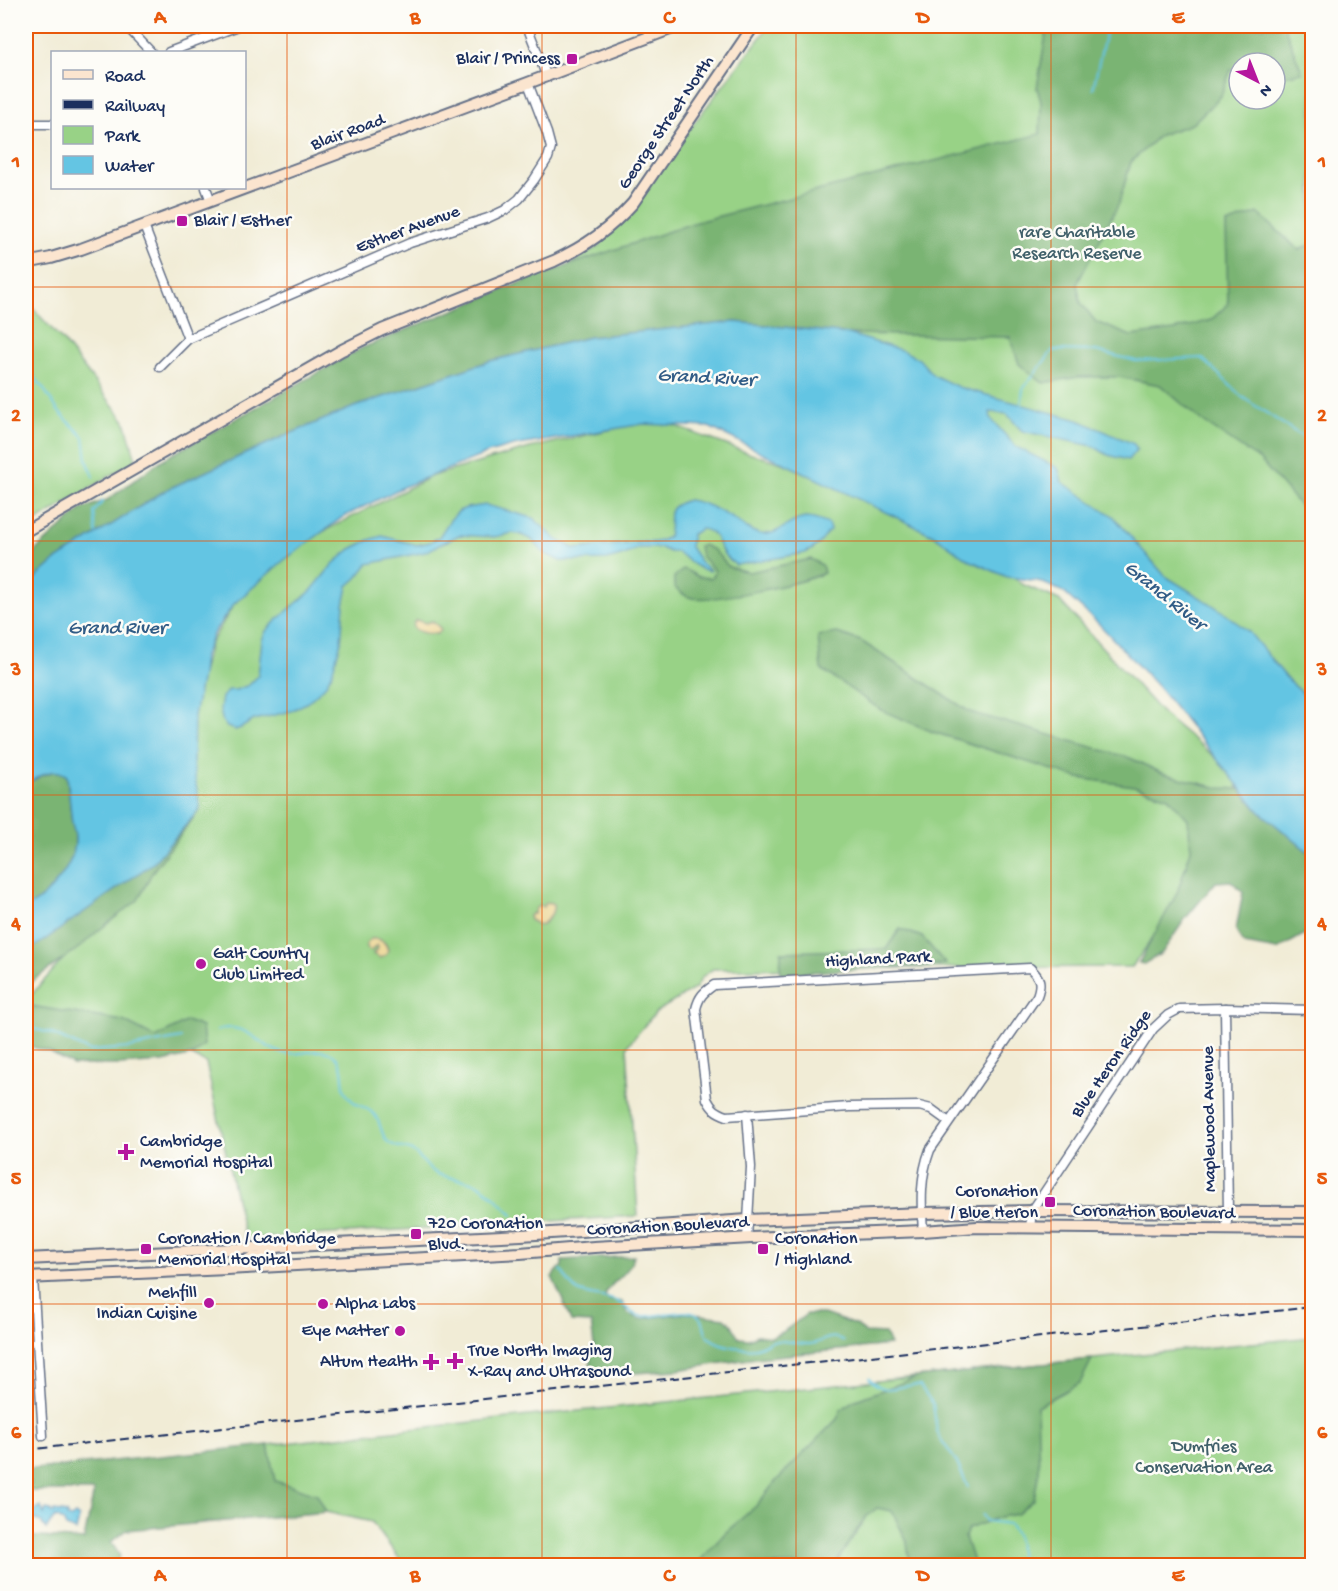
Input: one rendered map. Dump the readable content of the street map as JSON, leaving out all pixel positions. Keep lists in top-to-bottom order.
{
  "streets": {
    "main road": ["George Street North", "Blair Road", "Coronation Boulevard"],
    "street": [
      "Esther Avenue",
      "Highland Park",
      "Blue Heron Ridge",
      "Maplewood Avenue"
    ]
  },
  "crossings": [
    ["Blair Road", "Esther Avenue"],
    ["Highland Park", "Coronation Boulevard"],
    ["Blue Heron Ridge", "Maplewood Avenue"],
    ["Blue Heron Ridge", "Coronation Boulevard"],
    ["Maplewood Avenue", "Coronation Boulevard"]
  ],
  "water": ["Grand River"],
  "parks": ["rare Charitable Research Reserve", "Dumfries Conservation Area"],
  "places": {
    "transit": [
      "Blair / Princess",
      "Blair / Esther",
      "Coronation / Blue Heron",
      "720 Coronation Blvd.",
      "Coronation / Cambridge Memorial Hospital",
      "Coronation / Highland"
    ],
    "other": [
      "Galt Country Club Limited",
      "Mehfill Indian Cuisine",
      "Alpha Labs",
      "Eye Matter"
    ],
    "health": ["Cambridge Memorial Hospital", "True North Imaging X-Ray and Ultrasound", "Altum Health"]
  },
  "legend": [
    "Road",
    "Railway",
    "Park",
    "Water"
  ],
  "north": "bottom right",
  "grid": {
    "columns": [
      "A",
      "B",
      "C",
      "D",
      "E"
    ],
    "rows": [
      "1",
      "2",
      "3",
      "4",
      "5",
      "6"
    ]
  }
}
